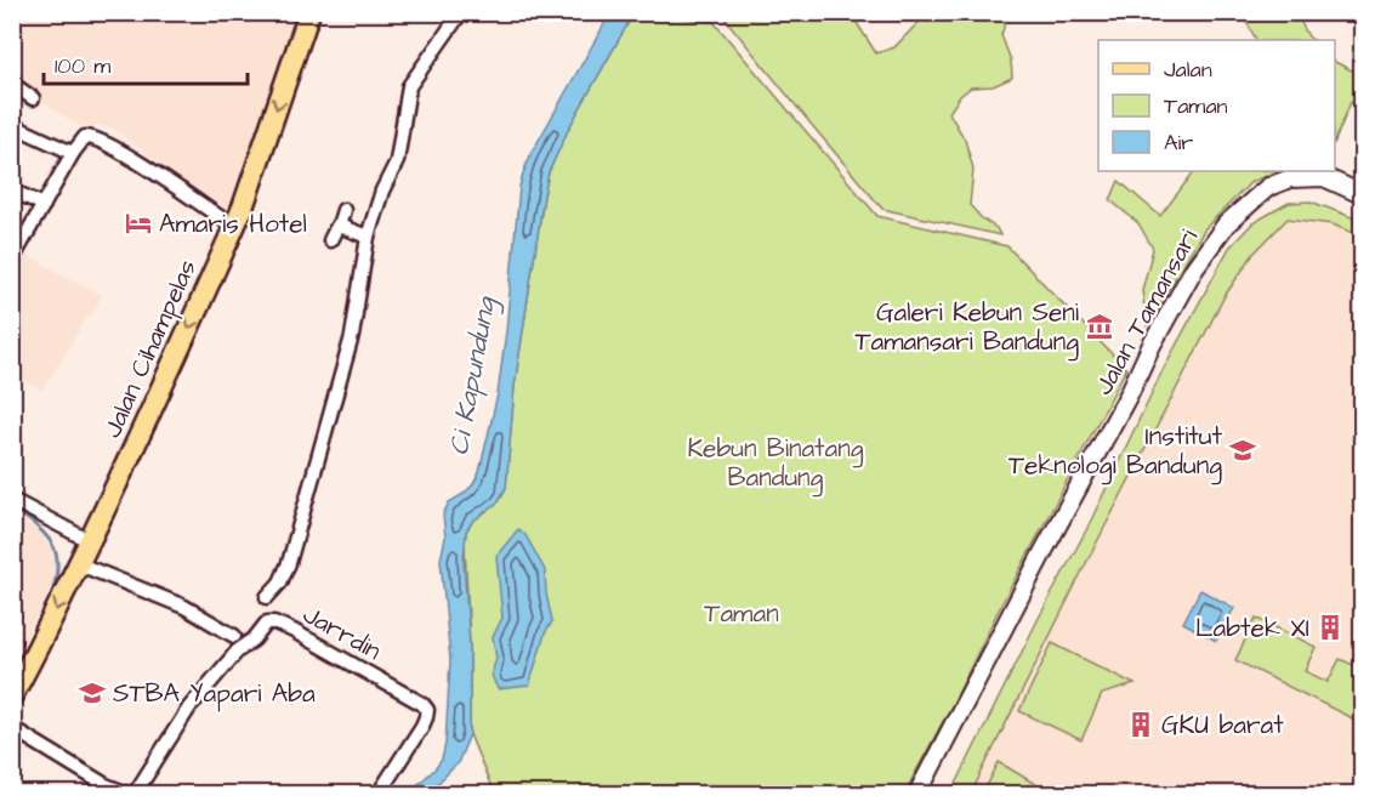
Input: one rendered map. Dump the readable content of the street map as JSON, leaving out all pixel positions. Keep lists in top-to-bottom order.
{
  "streets": {
    "main road": ["Jalan Tamansari", "Jalan Cihampelas"],
    "street": ["Jarrdin"]
  },
  "one_way": ["Jalan Cihampelas"],
  "water": ["Ci Kapundung"],
  "parks": ["Kebun Binatang Bandung", "Taman"],
  "places": {
    "hotel": ["Amaris Hotel"],
    "museum": ["Galeri Kebun Seni Tamansari Bandung"],
    "school or university": ["Institut Teknologi Bandung", "STBA Yapari Aba"],
    "building": ["Labtek XI", "GKU barat"]
  },
  "legend": ["Jalan", "Taman", "Air"],
  "scale_bar": "100 m"
}
